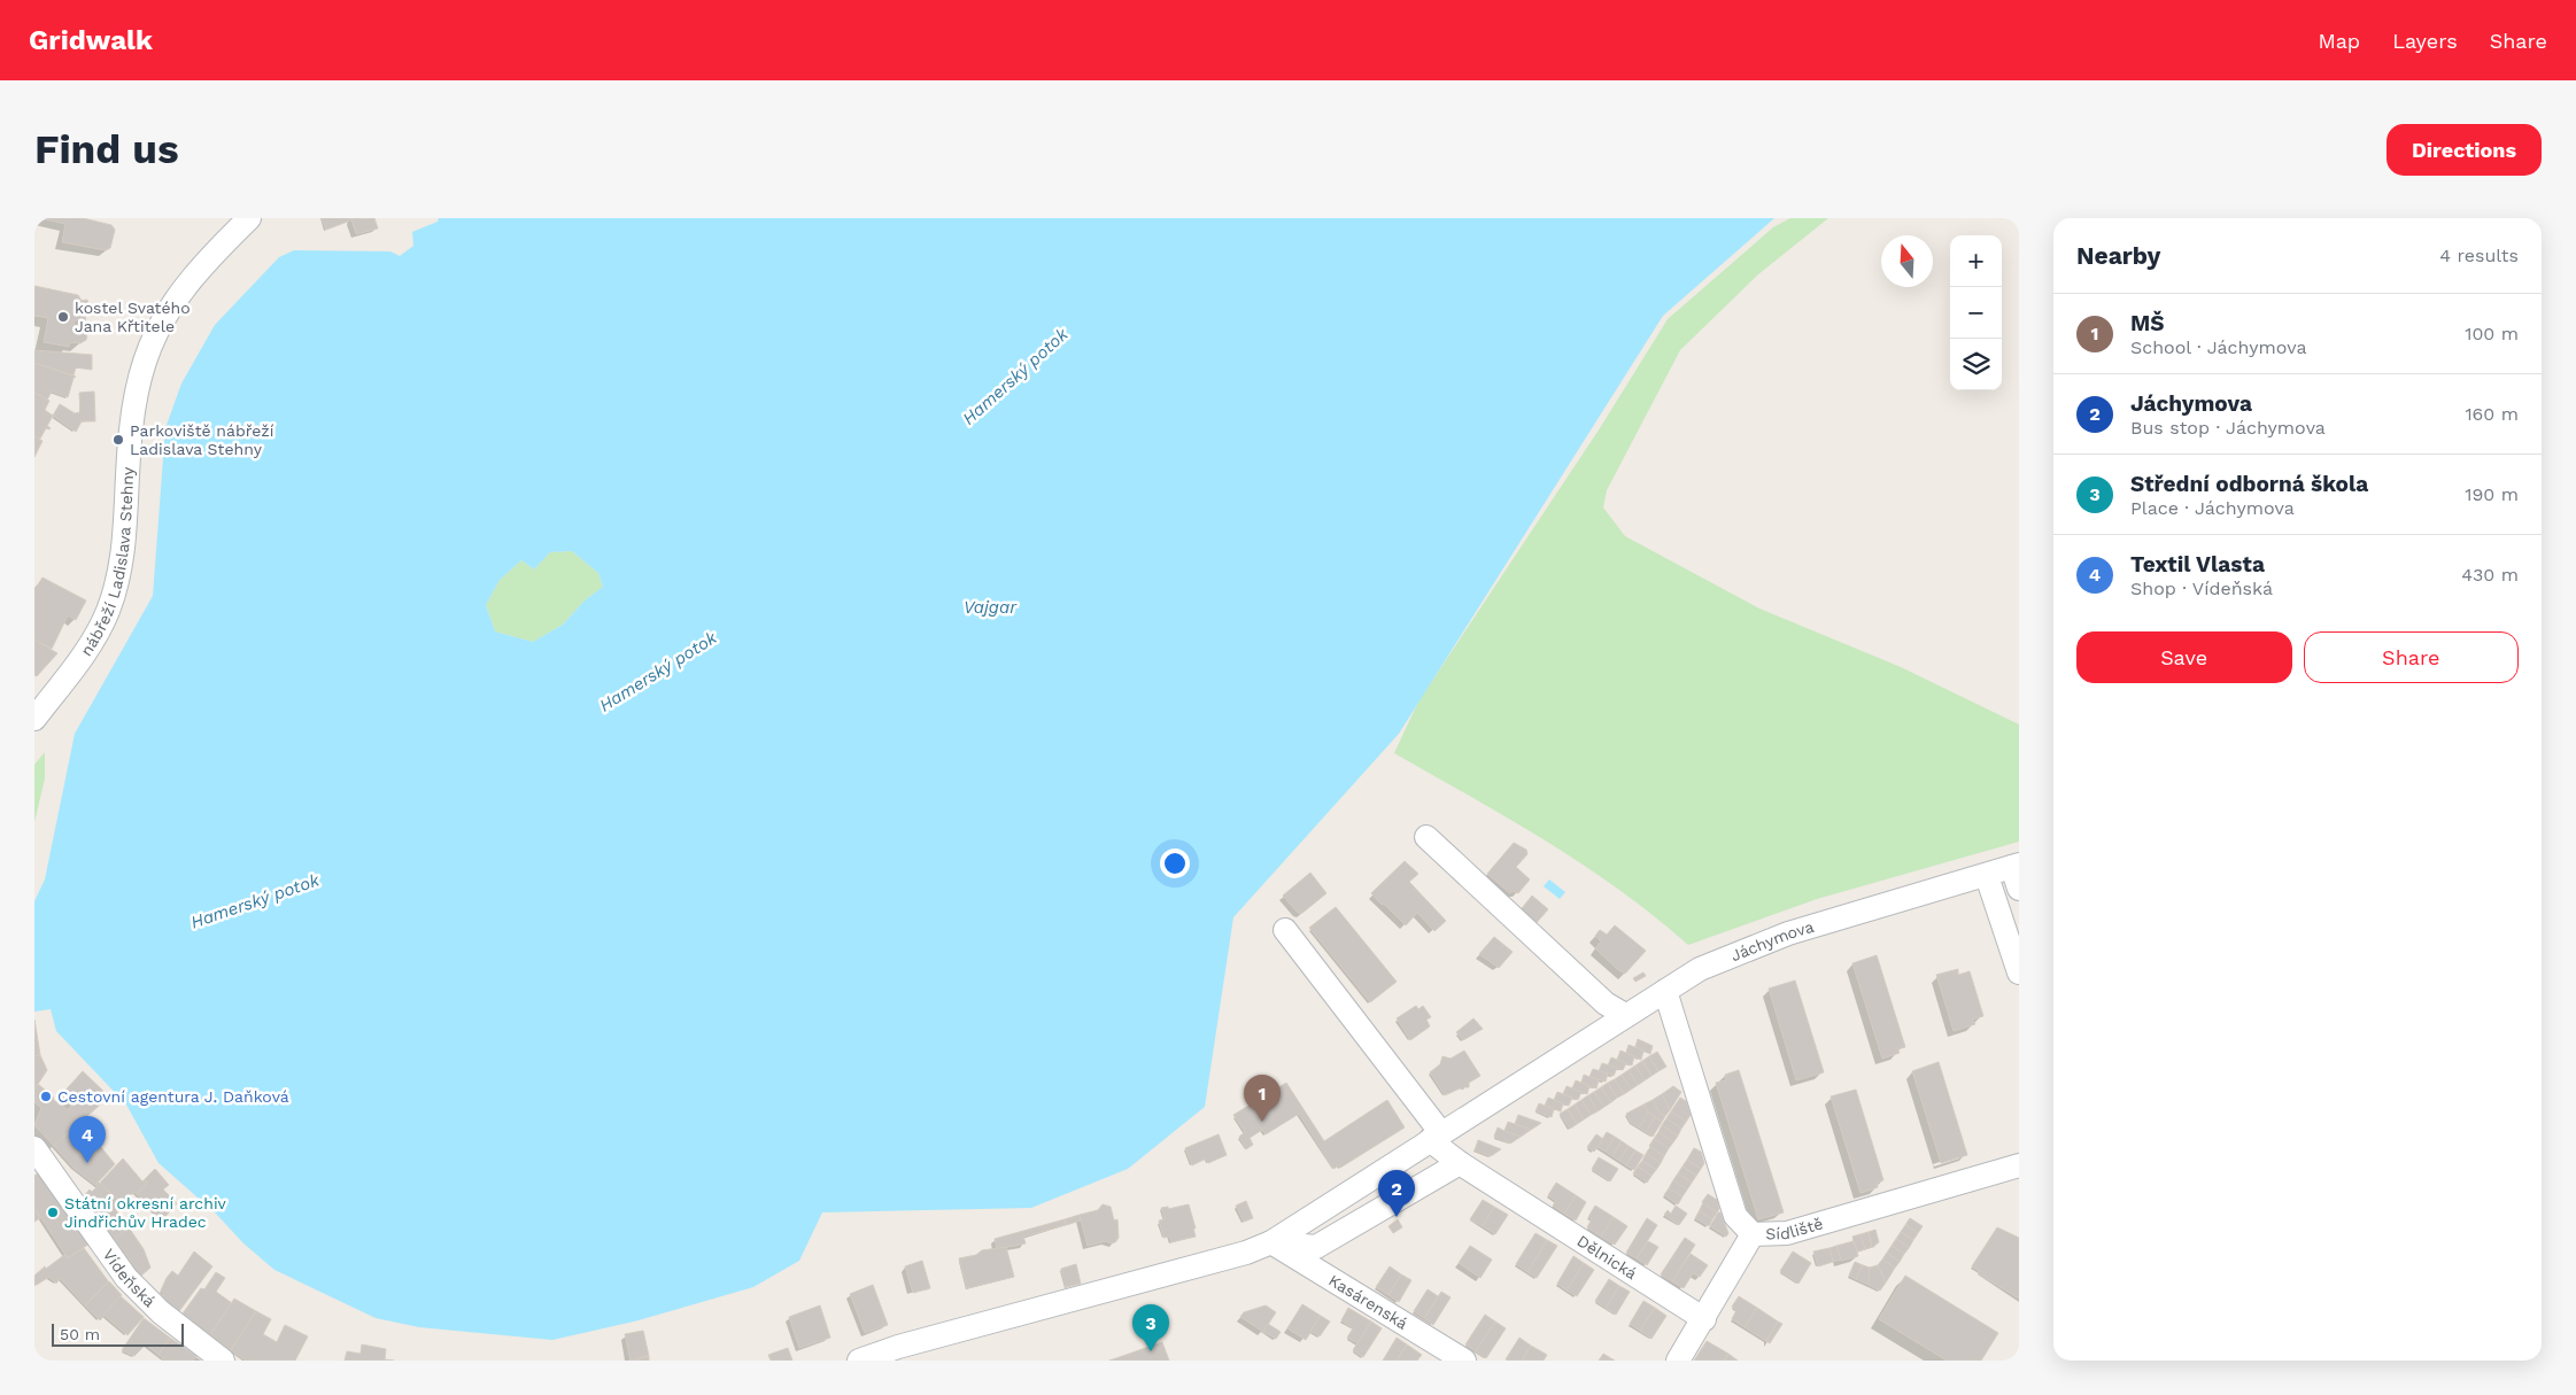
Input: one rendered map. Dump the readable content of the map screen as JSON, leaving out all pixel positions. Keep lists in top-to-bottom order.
{
  "streets": {
    "street": [
      "nábřeží Ladislava Stehny",
      "Jáchymova",
      "Sídliště",
      "Dělnická",
      "Vídeňská",
      "Kasárenská"
    ]
  },
  "crossings": [
    ["Jáchymova", "Sídliště"],
    ["Jáchymova", "Dělnická"],
    ["Jáchymova", "Kasárenská"]
  ],
  "water": ["Hamerský potok", "Vajgar"],
  "places": [
    "kostel Svatého Jana Křtitele",
    "Parkoviště nábřeží Ladislava Stehny",
    "Cestovní agentura J. Daňková",
    "Státní okresní archiv Jindřichův Hradec"
  ],
  "scale_bar": "50 m",
  "north": "top",
  "page": {
    "header": "Gridwalk",
    "nav": ["Map", "Layers", "Share"],
    "buttons": [
      "Directions",
      ["Save", "Share"]
    ],
    "title": "Find us",
    "heading": ["Nearby", "4 results"],
    "map_buttons": ["+", "−"],
    "list": [
      {
        "mark": "1",
        "name": "MŠ",
        "note": "School · Jáchymova",
        "value": "100 m"
      },
      {
        "mark": "2",
        "name": "Jáchymova",
        "note": "Bus stop · Jáchymova",
        "value": "160 m"
      },
      {
        "mark": "3",
        "name": "Střední odborná škola",
        "note": "Place · Jáchymova",
        "value": "190 m"
      },
      {
        "mark": "4",
        "name": "Textil Vlasta",
        "note": "Shop · Vídeňská",
        "value": "430 m"
      }
    ],
    "pins": [
      "1",
      "4",
      "2",
      "3"
    ],
    "scale": "50 m"
  }
}
